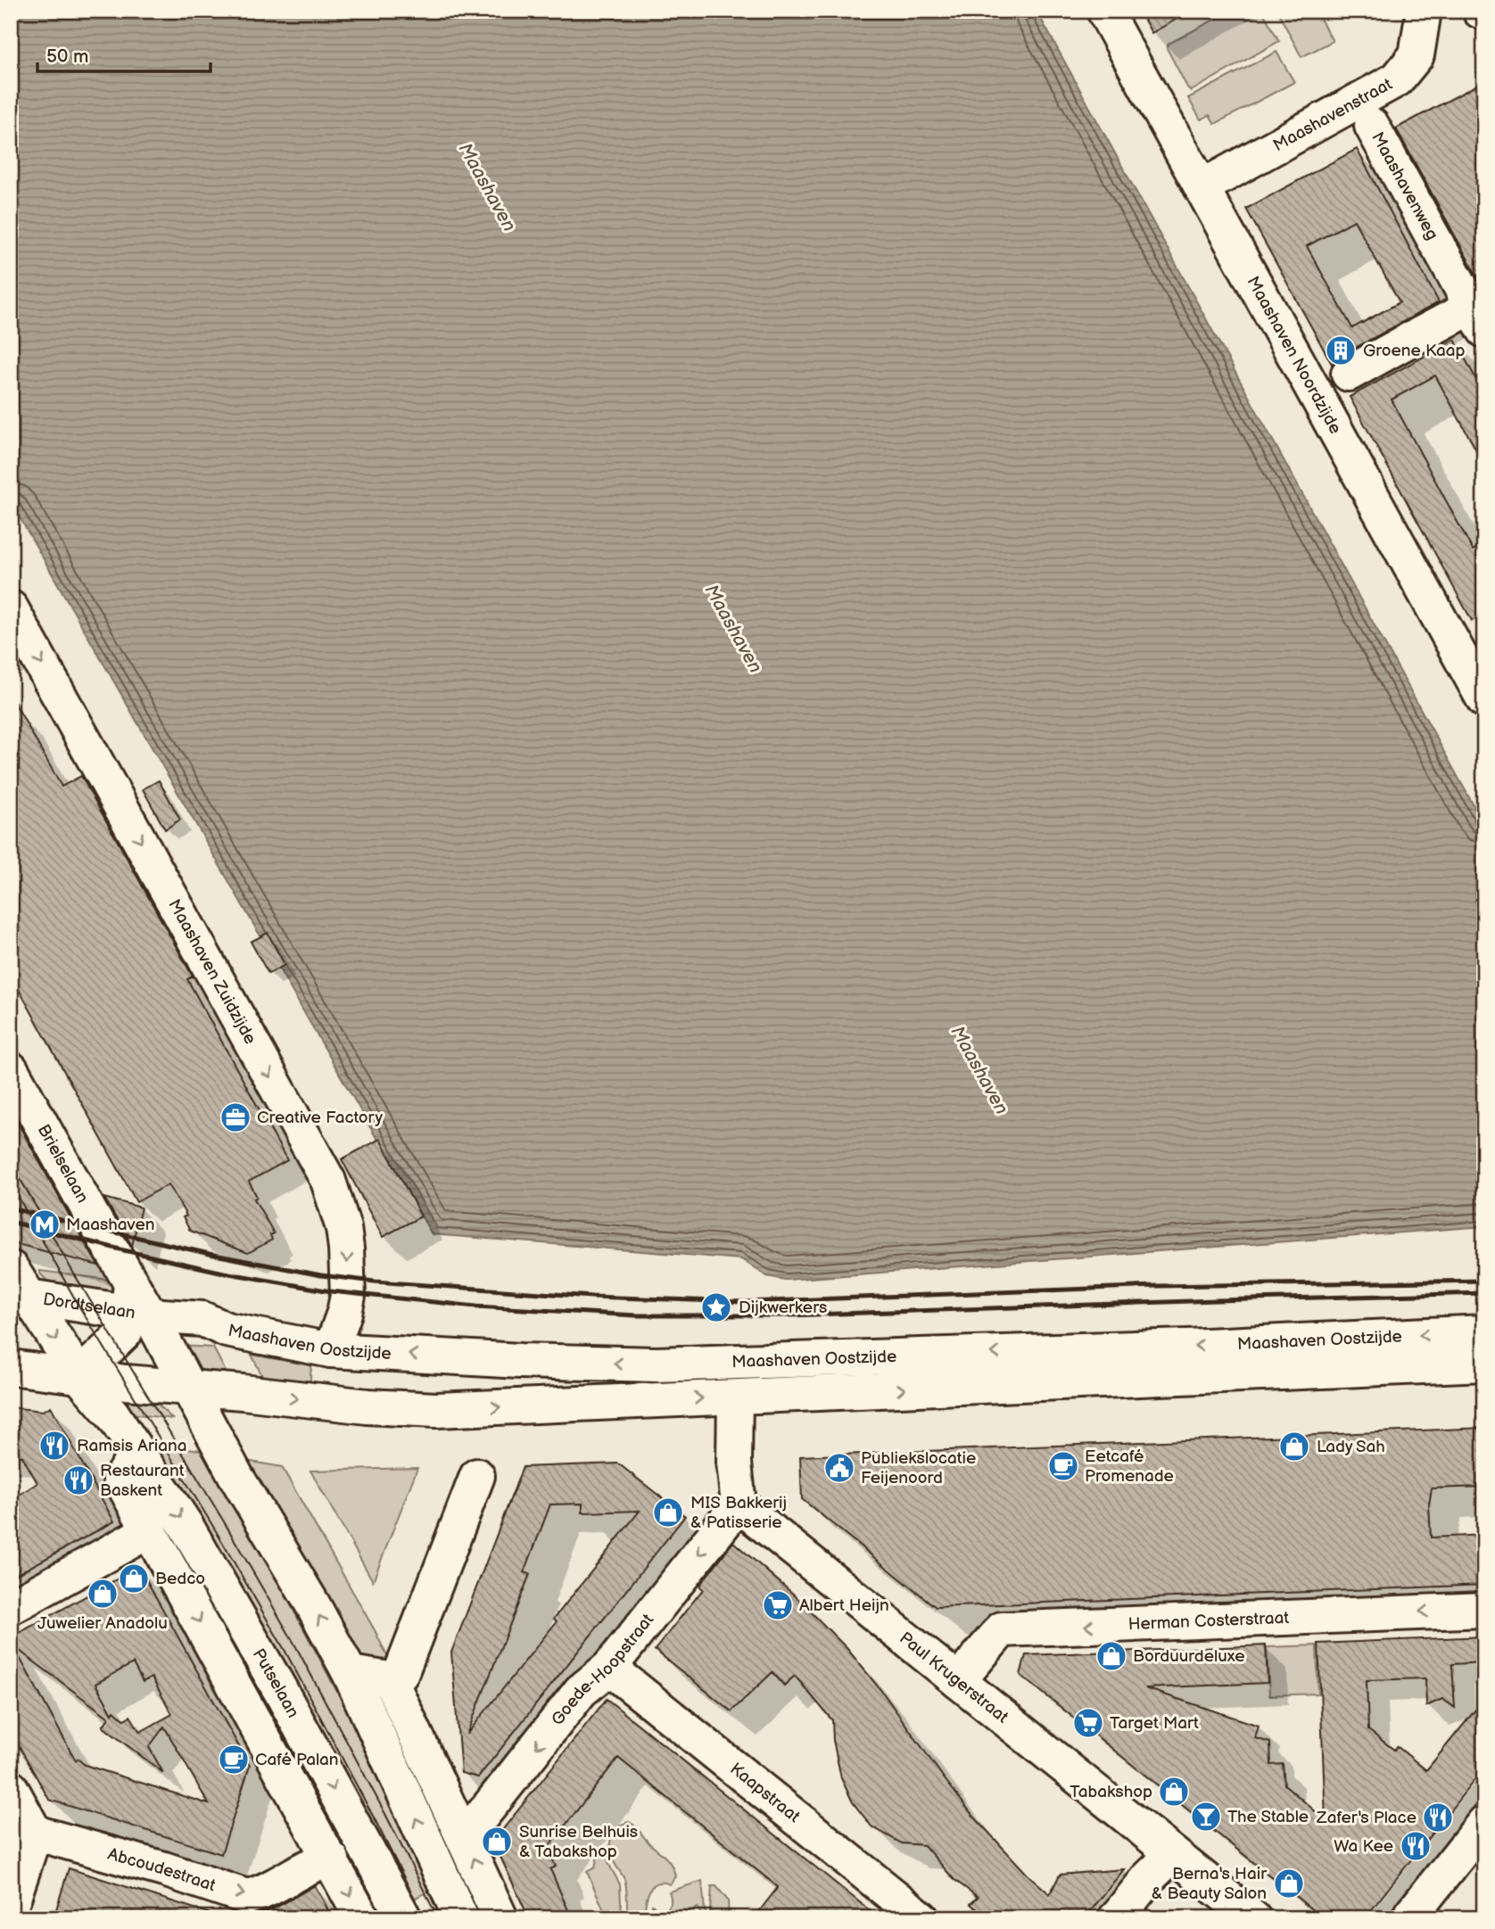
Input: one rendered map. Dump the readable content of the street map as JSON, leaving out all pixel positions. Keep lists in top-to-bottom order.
{
  "streets": {
    "street": [
      "Maashavenstraat",
      "Maashavenweg",
      "Maashaven Noordzijde",
      "Maashaven Zuidzijde",
      "Brielselaan",
      "Dordtselaan",
      "Maashaven Oostzijde",
      "Herman Costerstraat",
      "Goede-Hoopstraat",
      "Paul Krugerstraat",
      "Putselaan",
      "Kaapstraat",
      "Abcoudestraat"
    ]
  },
  "crossings": [
    ["Maashavenstraat", "Maashaven Noordzijde"],
    ["Maashaven Zuidzijde", "Maashaven Oostzijde"],
    ["Brielselaan", "Dordtselaan"],
    ["Brielselaan", "Maashaven Oostzijde"],
    ["Dordtselaan", "Maashaven Oostzijde"],
    ["Dordtselaan", "Putselaan"],
    ["Herman Costerstraat", "Paul Krugerstraat"],
    ["Goede-Hoopstraat", "Paul Krugerstraat"],
    ["Goede-Hoopstraat", "Kaapstraat"]
  ],
  "one_way": [
    "Maashaven Zuidzijde",
    "Dordtselaan",
    "Herman Costerstraat",
    "Abcoudestraat"
  ],
  "water": ["Maashaven"],
  "places": {
    "building": ["Groene Kaap"],
    "office": ["Creative Factory"],
    "metro station": ["Maashaven"],
    "place": ["Dijkwerkers"],
    "restaurant": [
      "Ramsis Ariana",
      "Restaurant Baskent",
      "Zafer's Place",
      "Wa Kee"
    ],
    "shop": [
      "Lady Sah",
      "MIS Bakkerij & Patisserie",
      "Bedco",
      "Juwelier Anadolu",
      "Borduurdeluxe",
      "Tabakshop",
      "Sunrise Belhuis & Tabakshop",
      "Berna's Hair & Beauty Salon"
    ],
    "cafe": ["Eetcafé Promenade", "Café Palan"],
    "public building": ["Publiekslocatie Feijenoord"],
    "supermarket": ["Albert Heijn", "Target Mart"],
    "bar": ["The Stable"]
  },
  "scale_bar": "50 m"
}
